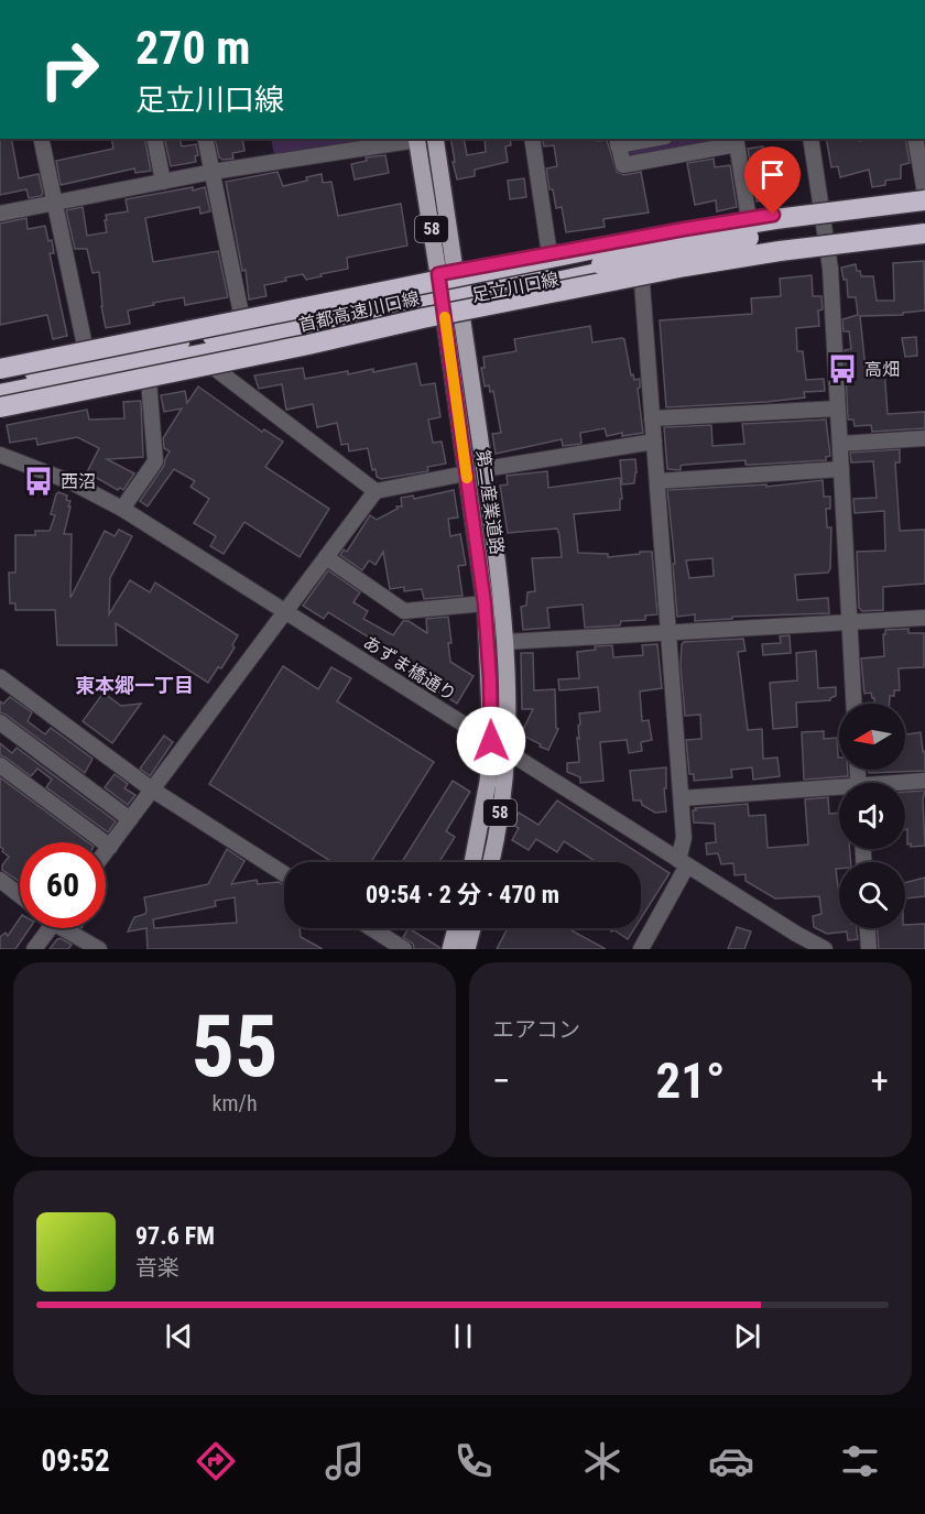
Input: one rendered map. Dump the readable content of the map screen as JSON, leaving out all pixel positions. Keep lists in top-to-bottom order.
{
  "streets": {
    "highway": ["首都高速川口線"],
    "main road": ["58", "足立川口線", "第二産業道路"],
    "street": ["あずま橋通り"]
  },
  "crossings": [
    ["足立川口線", "首都高速川口線"],
    ["足立川口線", "第二産業道路"],
    ["第二産業道路", "あずま橋通り"]
  ],
  "districts": ["東本郷一丁目"],
  "places": {
    "bus stop": ["高畑", "西沼"]
  },
  "north": "left",
  "page": {
    "turn": ["270 m", "足立川口線"],
    "limit": "60",
    "trip": "09:54 · 2 分 · 470 m",
    "tile": [
      ["55", "km/h"],
      "エアコン"
    ],
    "heat": ["−", "21°", "+"],
    "song": ["97.6 FM", "音楽"],
    "tabs": "09:52"
  }
}
